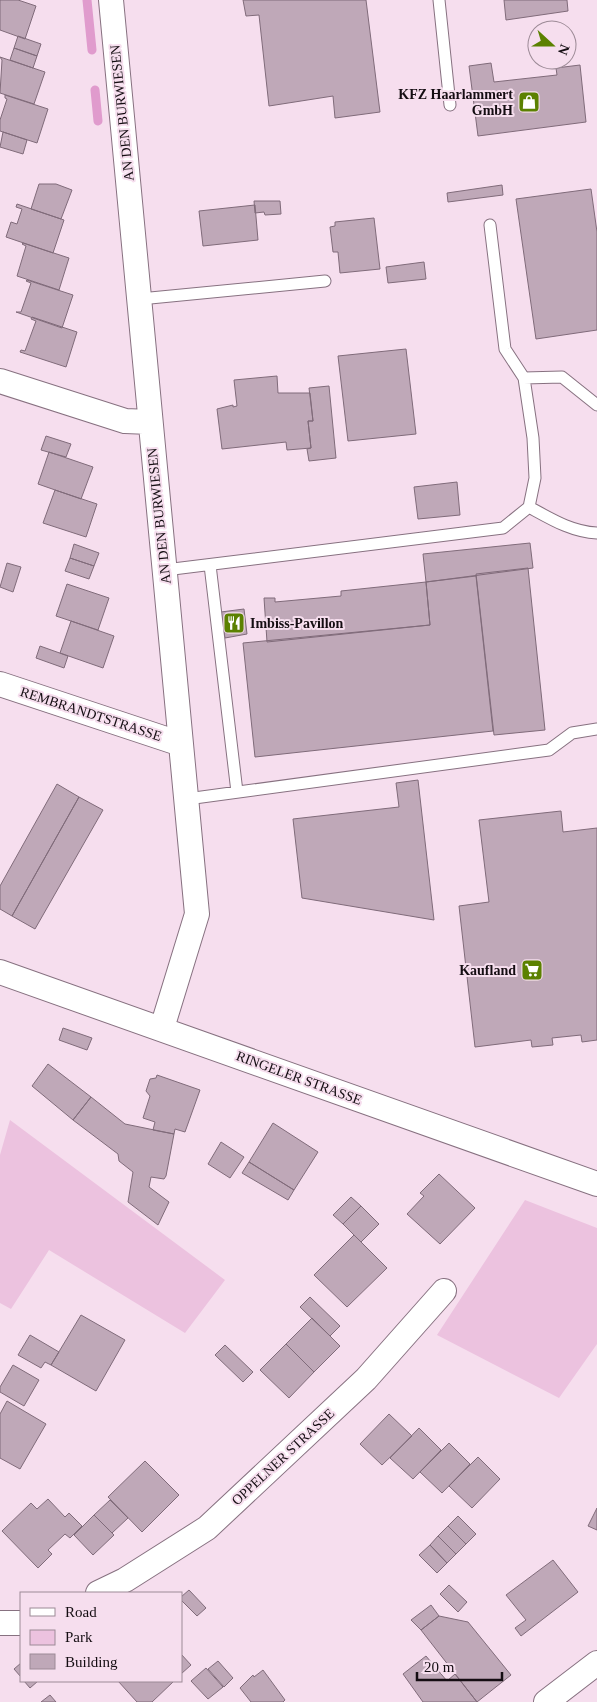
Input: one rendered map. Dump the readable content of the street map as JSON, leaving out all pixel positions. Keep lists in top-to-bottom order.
{
  "streets": {
    "street": [
      "AN DEN BURWIESEN",
      "REMBRANDTSTRASSE",
      "RINGELER STRASSE",
      "OPPELNER STRASSE"
    ]
  },
  "crossings": [
    ["AN DEN BURWIESEN", "REMBRANDTSTRASSE"],
    ["AN DEN BURWIESEN", "RINGELER STRASSE"]
  ],
  "places": {
    "shop": ["KFZ Haarlammert GmbH"],
    "restaurant": ["Imbiss-Pavillon"],
    "supermarket": ["Kaufland"]
  },
  "legend": ["Road", "Park", "Building"],
  "scale_bar": "20 m",
  "north": "right"
}
